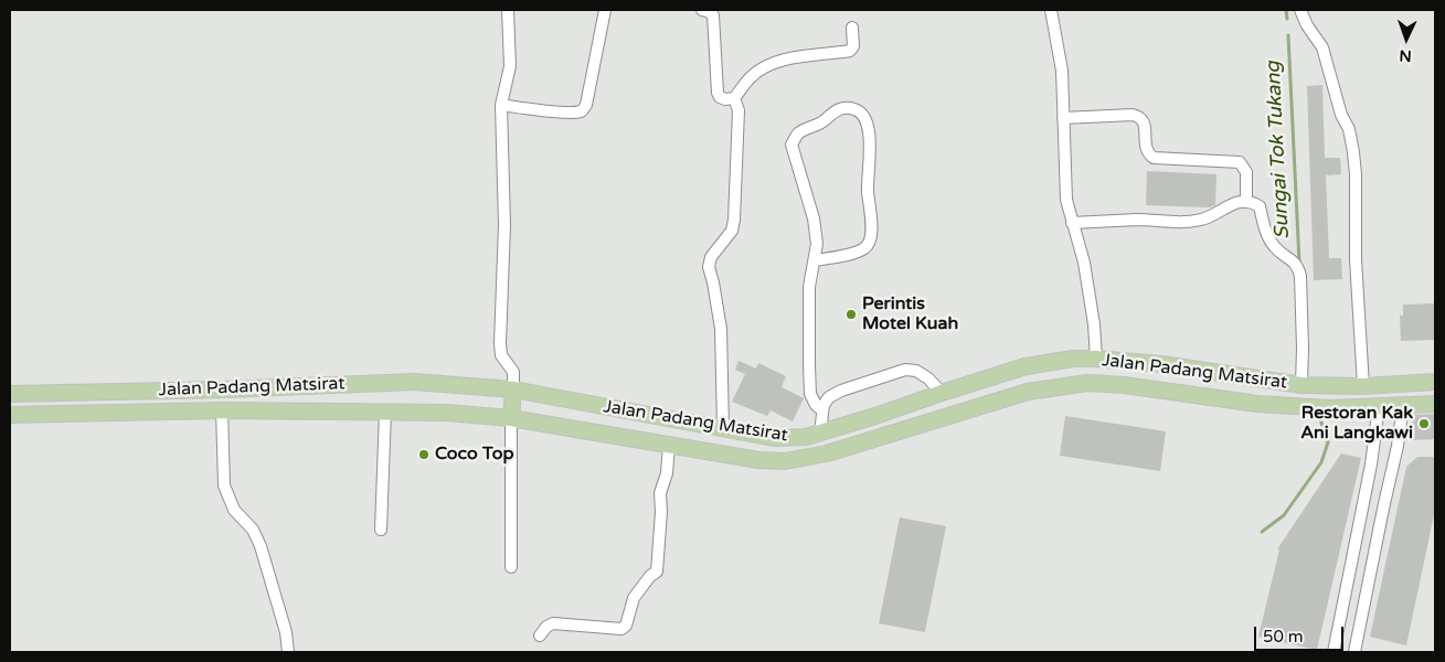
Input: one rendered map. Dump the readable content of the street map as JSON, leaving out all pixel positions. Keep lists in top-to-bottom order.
{
  "streets": {
    "main road": ["Jalan Padang Matsirat"]
  },
  "water": ["Sungai Tok Tukang"],
  "places": ["Perintis Motel Kuah", "Restoran Kak Ani Langkawi", "Coco Top"],
  "scale_bar": "50 m",
  "north": "bottom"
}
